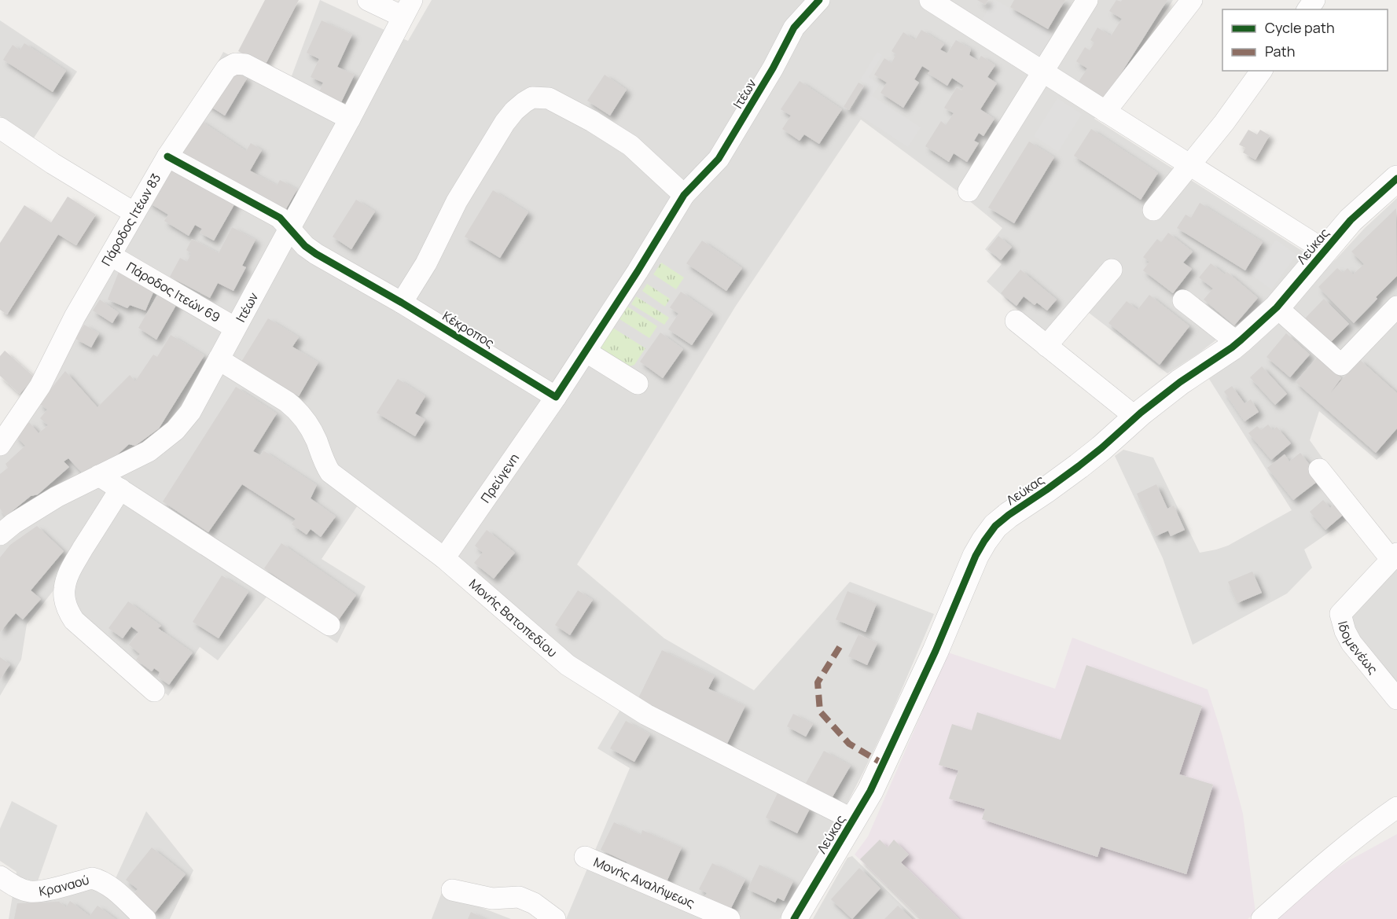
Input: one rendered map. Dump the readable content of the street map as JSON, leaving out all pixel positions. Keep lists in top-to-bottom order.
{
  "streets": {
    "street": [
      "Ιτέων",
      "Πάροδος Ιτέων 83",
      "Λεύκας",
      "Πάροδος Ιτεών 69",
      "Κέκροπος",
      "Πρεύγενη",
      "Μονής Βατοπεδίου",
      "Ιδομενέως",
      "Μονής Αναλήψεως",
      "Κραναού"
    ]
  },
  "crossings": [
    ["Ιτέων", "Πάροδος Ιτέων 83"],
    ["Ιτέων", "Πάροδος Ιτεών 69"],
    ["Ιτέων", "Κέκροπος"],
    ["Ιτέων", "Μονής Βατοπεδίου"],
    ["Πάροδος Ιτέων 83", "Πάροδος Ιτεών 69"],
    ["Πάροδος Ιτέων 83", "Κέκροπος"],
    ["Λεύκας", "Μονής Βατοπεδίου"],
    ["Κέκροπος", "Πρεύγενη"],
    ["Πρεύγενη", "Μονής Βατοπεδίου"]
  ],
  "legend": ["Cycle path", "Path"]
}
